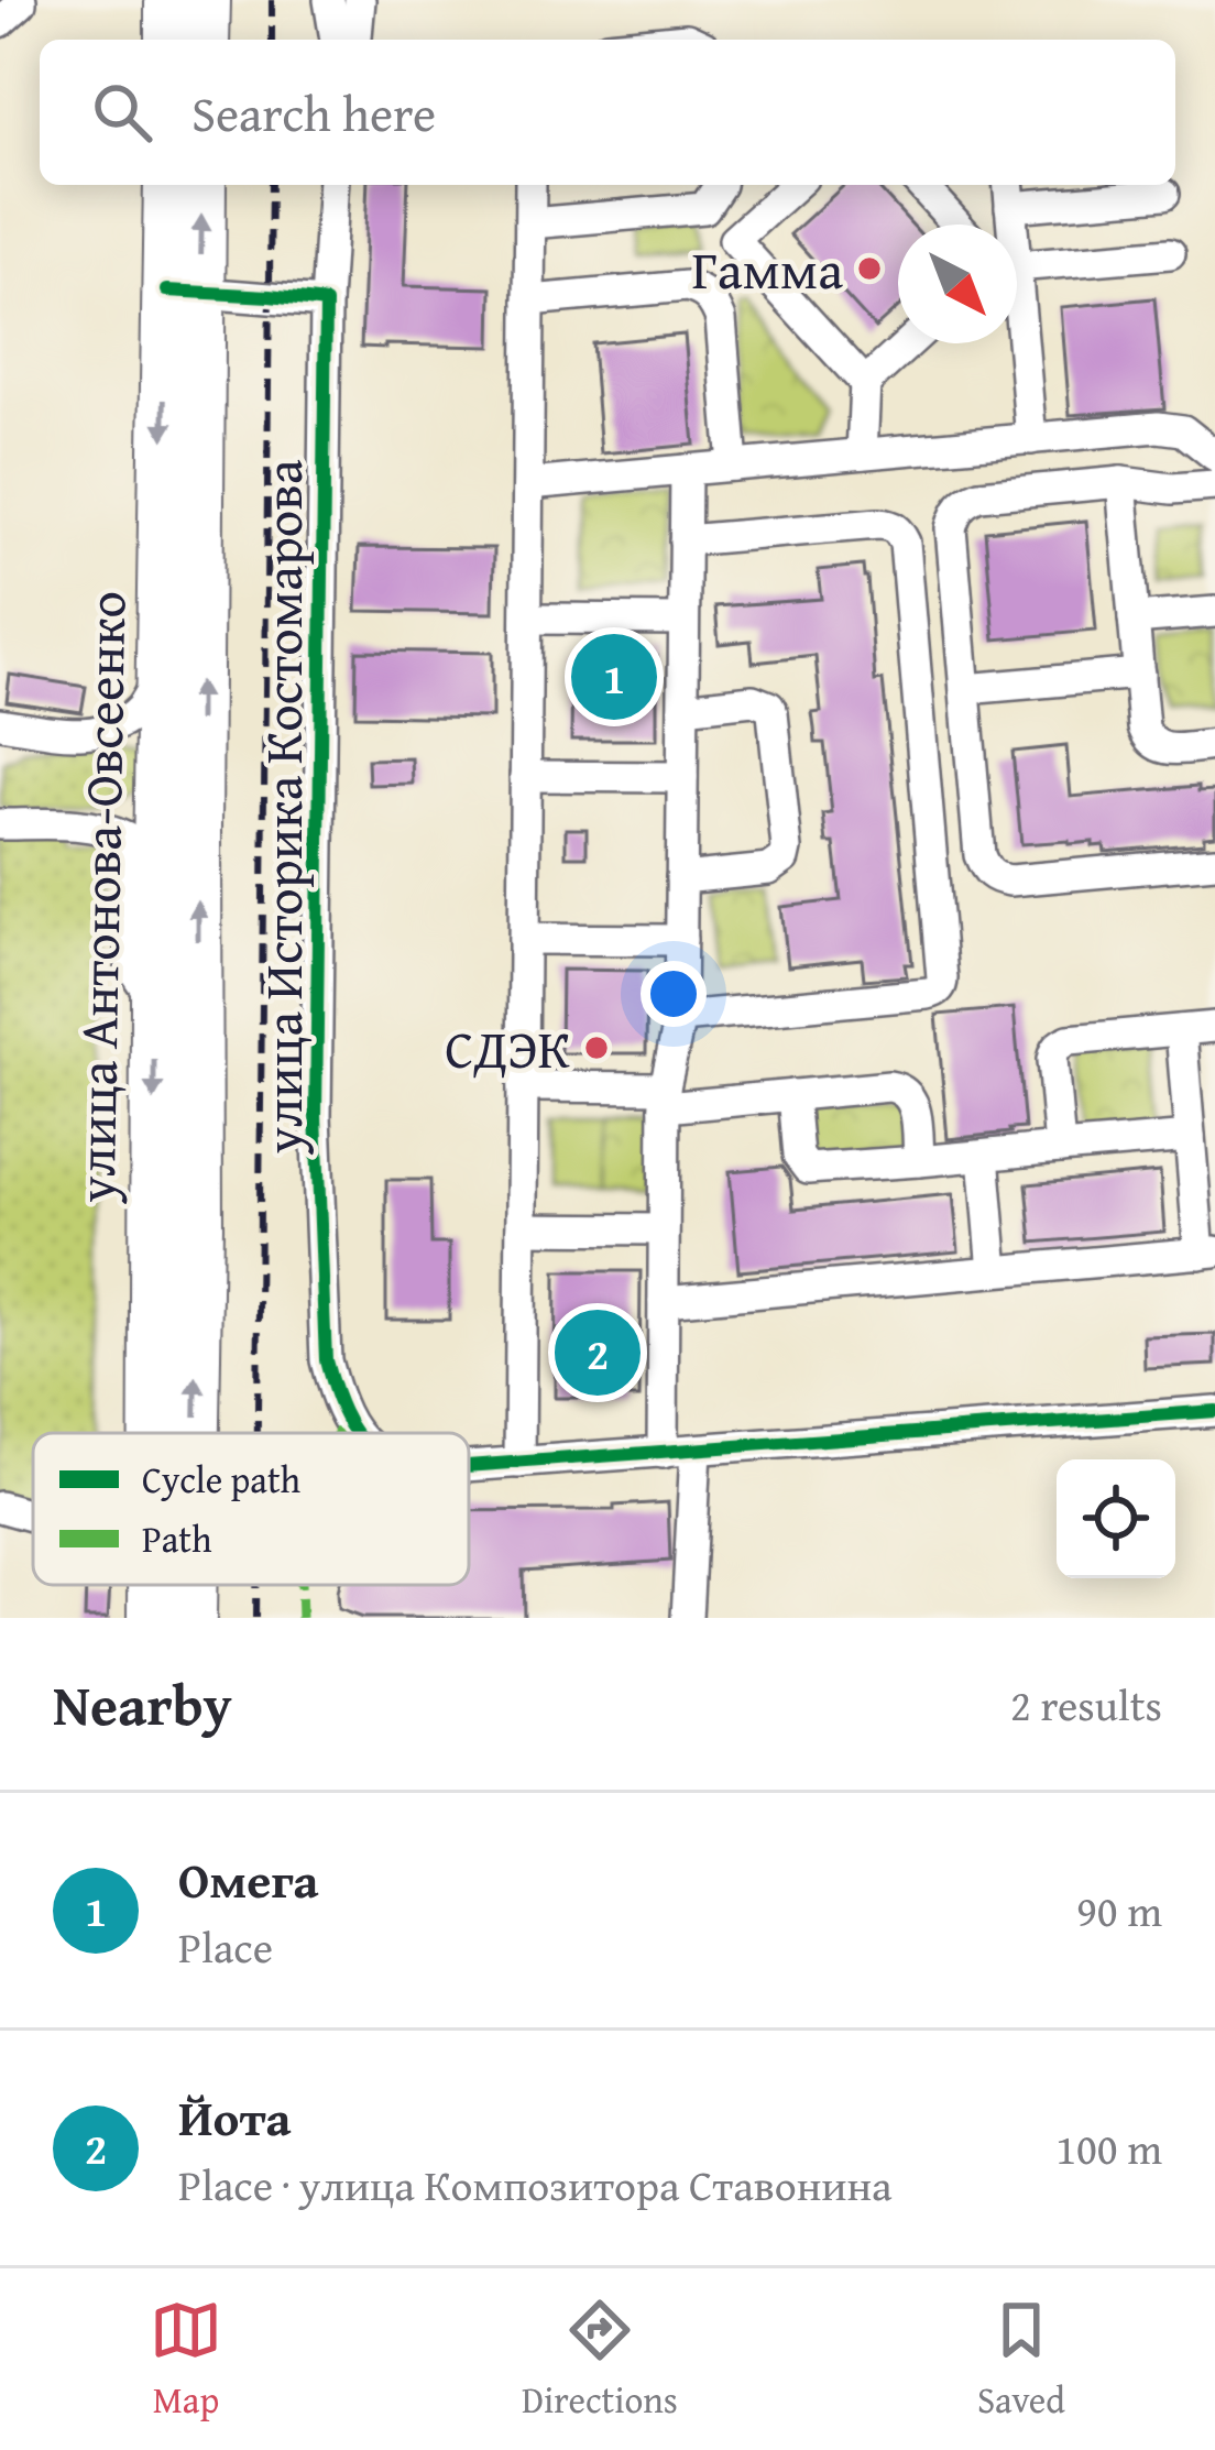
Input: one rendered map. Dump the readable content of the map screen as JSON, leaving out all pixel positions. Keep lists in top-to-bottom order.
{
  "streets": {
    "highway": ["улица Антонова-Овсеенко"],
    "street": ["улица Историка Костомарова"]
  },
  "places": ["Гамма", "СДЭК"],
  "legend": ["Cycle path", "Path"],
  "north": "bottom right",
  "page": {
    "search": "Search here",
    "pins": ["1", "2"],
    "heading": ["Nearby", "2 results"],
    "list": [
      {
        "mark": "1",
        "name": "Омега",
        "note": "Place",
        "value": "90 m"
      },
      {
        "mark": "2",
        "name": "Йота",
        "note": "Place · улица Композитора Ставонина",
        "value": "100 m"
      }
    ],
    "nav": ["Map", "Directions", "Saved"]
  }
}
